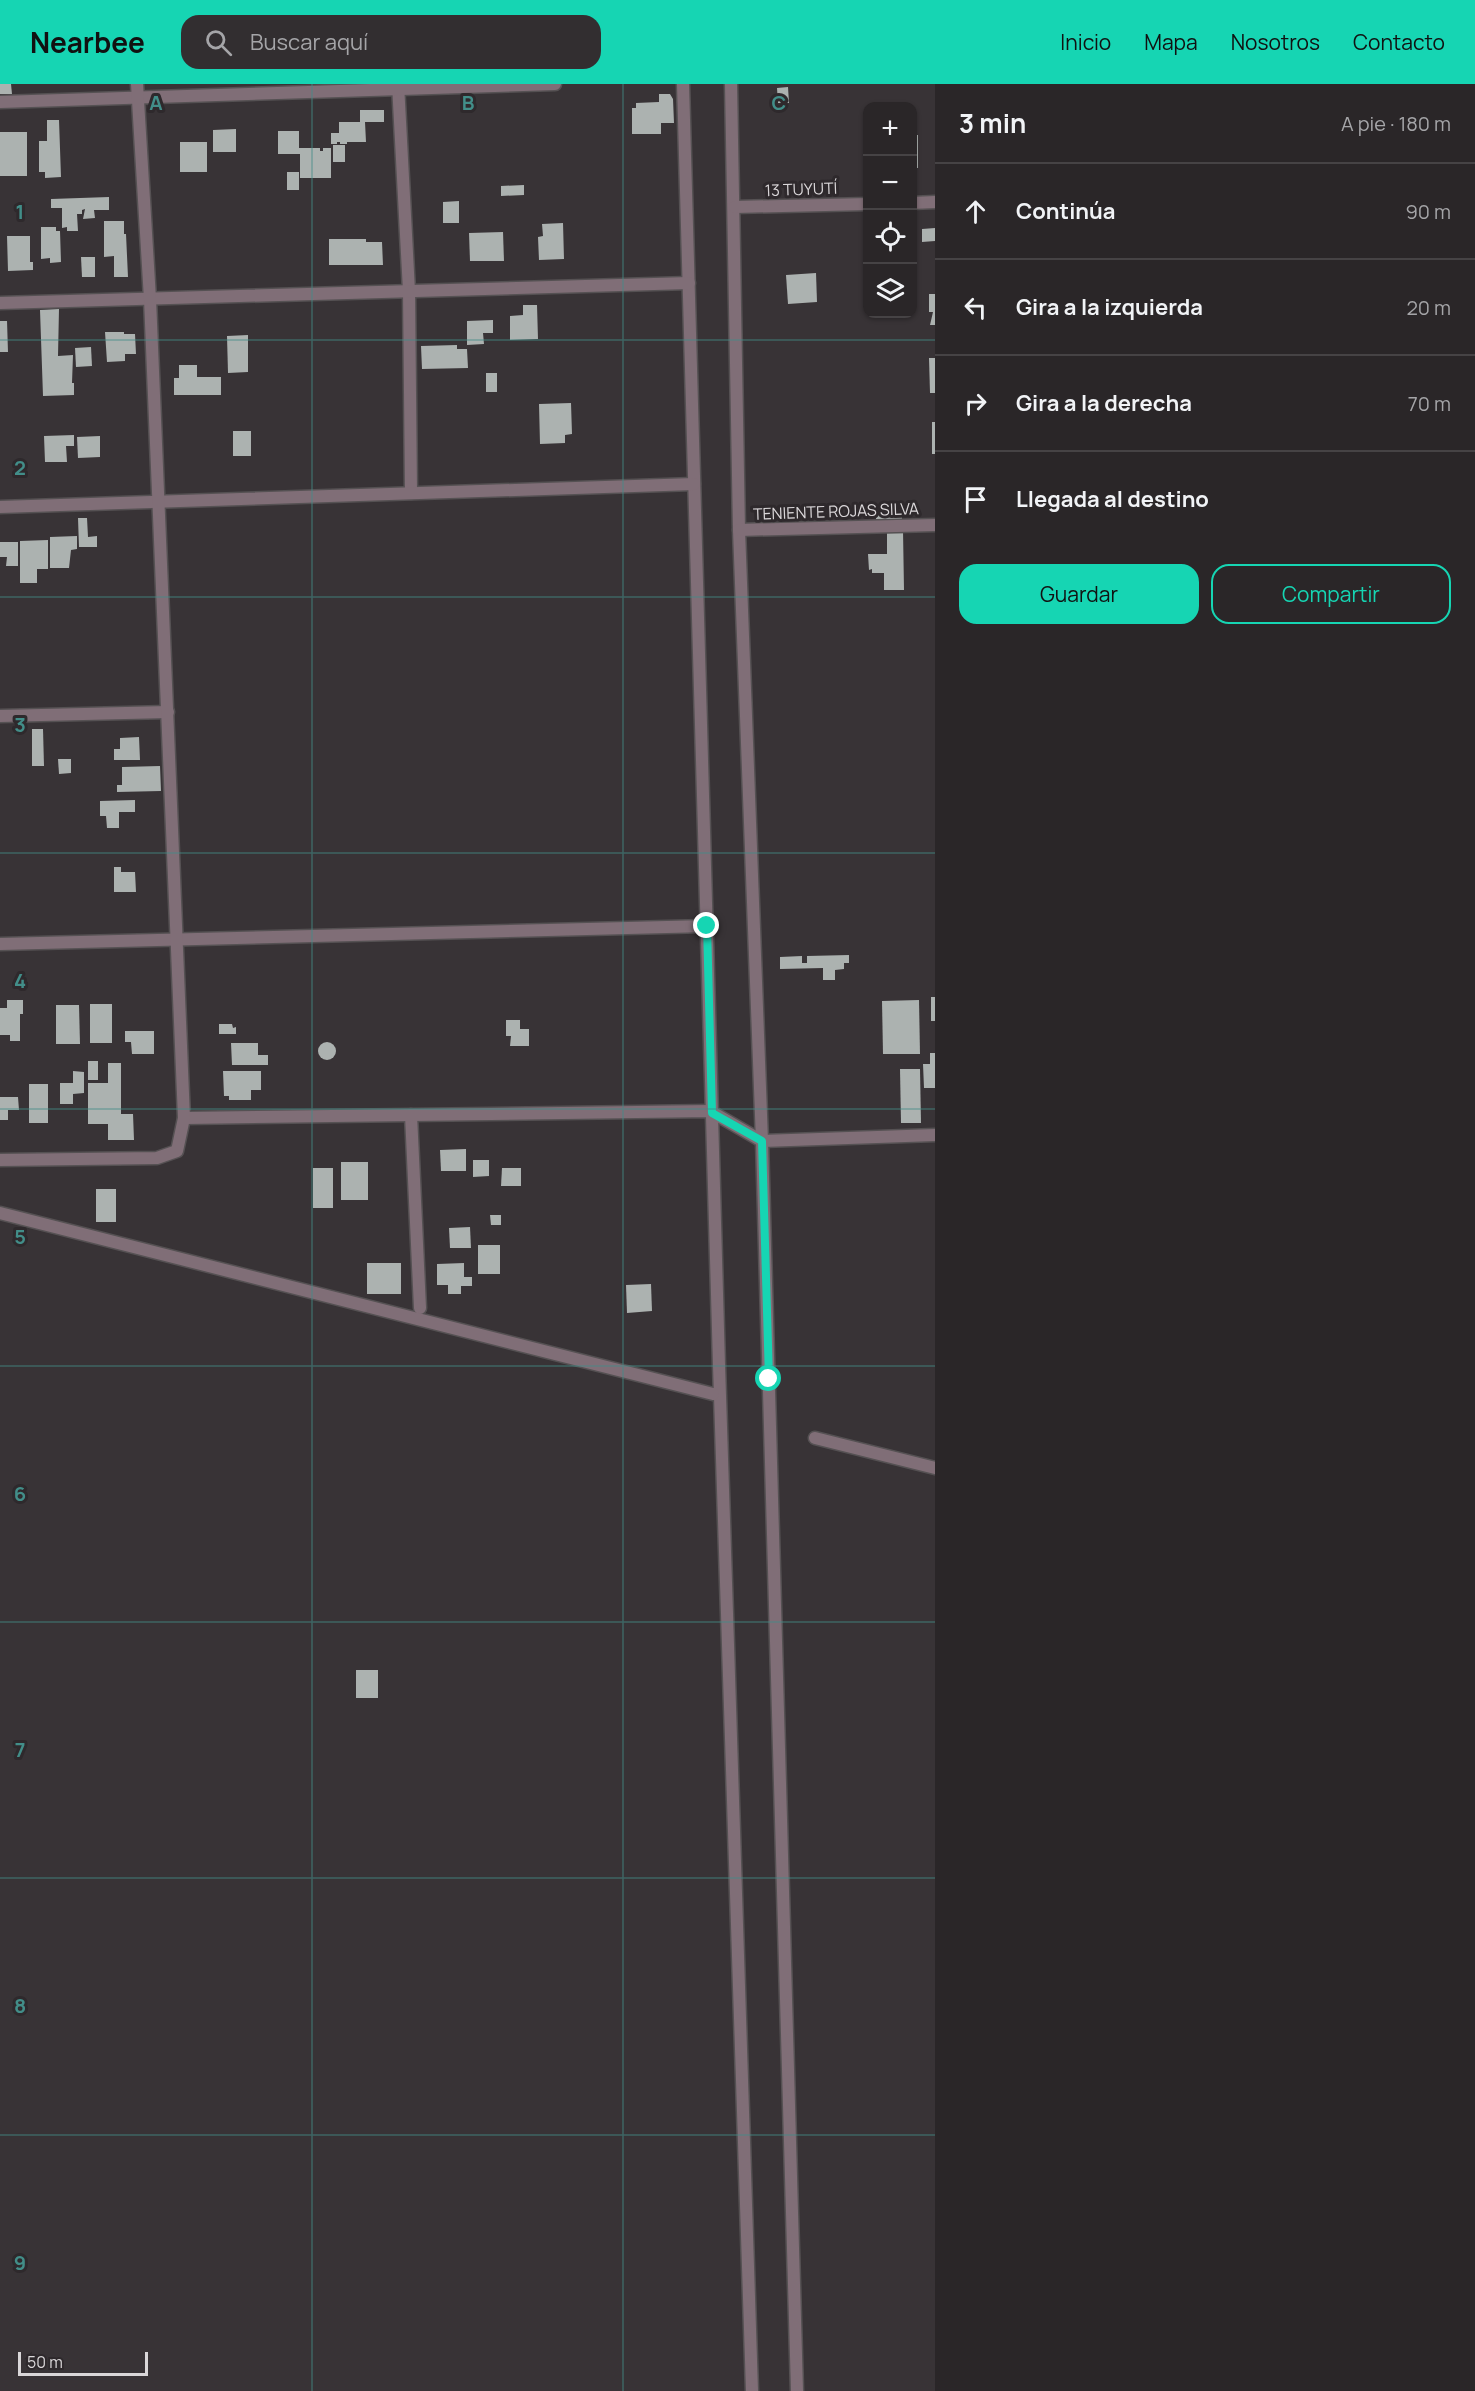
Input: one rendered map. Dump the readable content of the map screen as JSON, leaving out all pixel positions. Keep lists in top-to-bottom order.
{
  "streets": {
    "street": ["13 TUYUTÍ", "TENIENTE ROJAS SILVA"]
  },
  "scale_bar": "50 m",
  "page": {
    "header": "Nearbee",
    "search": "Buscar aquí",
    "nav": [
      "Inicio",
      "Mapa",
      "Nosotros",
      "Contacto"
    ],
    "heading": ["3 min", "A pie · 180 m"],
    "map_buttons": ["+", "−"],
    "list": [
      ["Continúa", "90 m"],
      ["Gira a la izquierda", "20 m"],
      ["Gira a la derecha", "70 m"],
      "Llegada al destino"
    ],
    "buttons": ["Guardar", "Compartir"],
    "scale": "50 m"
  },
  "grid": {
    "columns": ["A", "B", "C"],
    "rows": [
      "1",
      "2",
      "3",
      "4",
      "5",
      "6",
      "7",
      "8",
      "9"
    ]
  }
}
